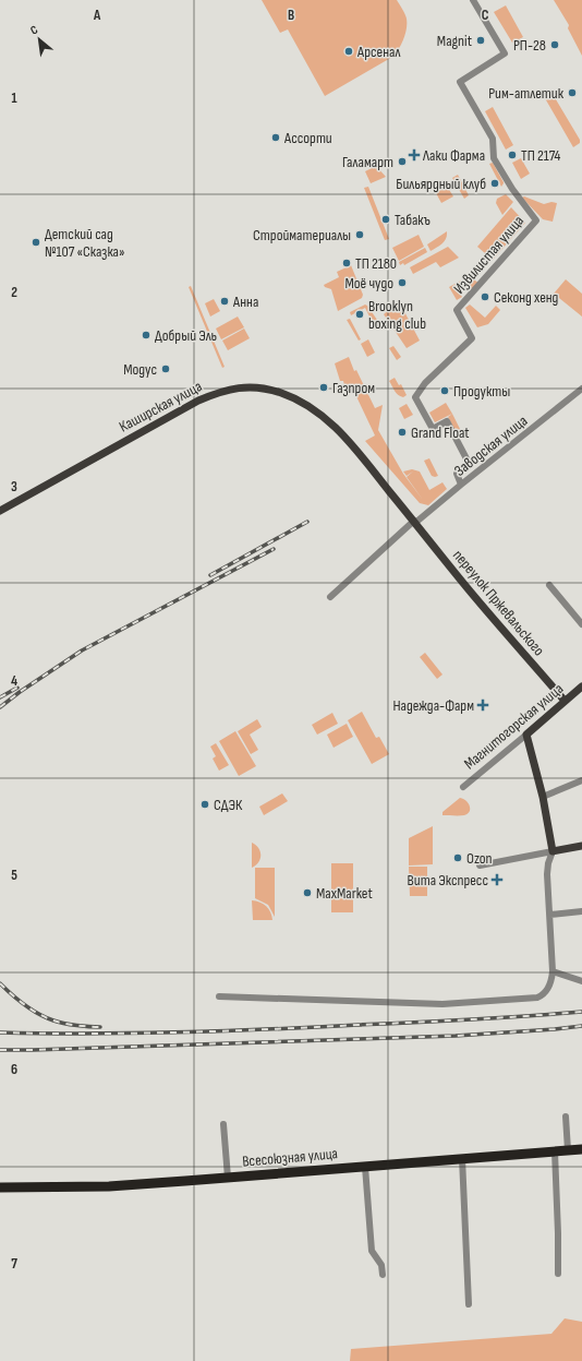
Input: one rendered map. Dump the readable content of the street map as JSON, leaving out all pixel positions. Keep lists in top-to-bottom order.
{
  "streets": {
    "highway": ["Всесоюзная улица"],
    "main road": ["Каширская улица", "переулок Пржевальского", "Магнитогорская улица"],
    "street": ["Извилистая улица", "Заводская улица"]
  },
  "crossings": [
    ["Извилистая улица", "Заводская улица"],
    ["Каширская улица", "переулок Пржевальского"],
    ["Заводская улица", "переулок Пржевальского"],
    ["переулок Пржевальского", "Магнитогорская улица"]
  ],
  "places": {
    "other": [
      "Magnit",
      "РП-28",
      "Арсенал",
      "Рим-атлетик",
      "Ассорти",
      "ТП 2174",
      "Галамарт",
      "Бильярдный клуб",
      "Табакъ",
      "Стройматериалы",
      "Детский сад №107 «Сказка»",
      "ТП 2180",
      "Моё чудо",
      "Секонд хенд",
      "Анна",
      "Brooklyn boxing club",
      "Добрый Эль",
      "Модус",
      "Газпром",
      "Продукты",
      "Grand Float",
      "СДЭК",
      "Ozon",
      "MaxMarket"
    ],
    "health": ["Лаки Фарма", "Надежда-Фарм", "Вита Экспресс"]
  },
  "north": "top left",
  "grid": {
    "columns": ["A", "B", "C"],
    "rows": [
      "1",
      "2",
      "3",
      "4",
      "5",
      "6",
      "7"
    ]
  }
}
